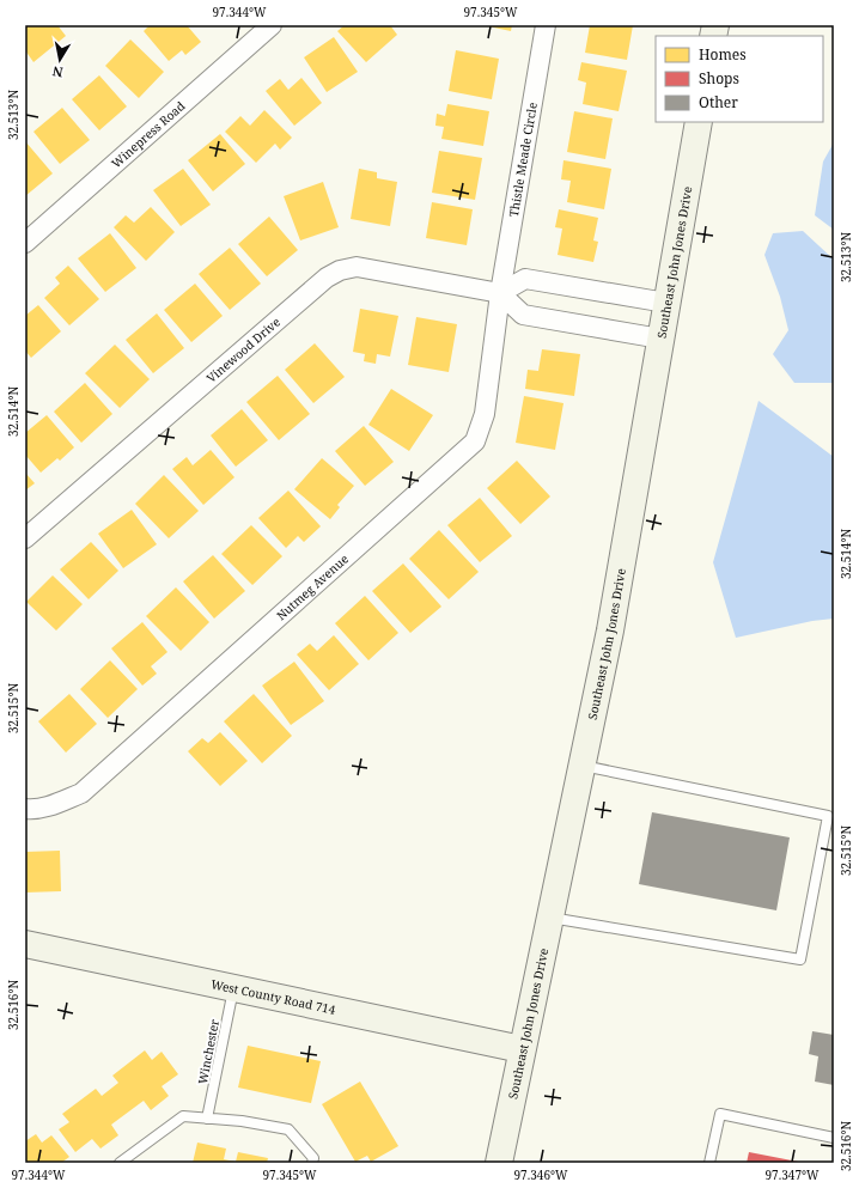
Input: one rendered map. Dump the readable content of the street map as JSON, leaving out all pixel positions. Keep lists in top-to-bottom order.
{
  "streets": {
    "main road": ["Southeast John Jones Drive", "West County Road 714"],
    "street": [
      "Winepress Road",
      "Thistle Meade Circle",
      "Vinewood Drive",
      "Nutmeg Avenue"
    ],
    "lane": ["Winchester"]
  },
  "crossings": [
    ["Thistle Meade Circle", "Vinewood Drive"],
    ["Thistle Meade Circle", "Nutmeg Avenue"],
    ["Southeast John Jones Drive", "West County Road 714"],
    ["Vinewood Drive", "Nutmeg Avenue"],
    ["West County Road 714", "Winchester"]
  ],
  "legend": ["Homes", "Shops", "Other"],
  "north": "bottom",
  "coordinates": [
    "97.344°W",
    "97.345°W",
    "32.513°N",
    "32.514°N",
    "32.515°N",
    "32.516°N",
    "97.346°W",
    "97.347°W"
  ]
}
